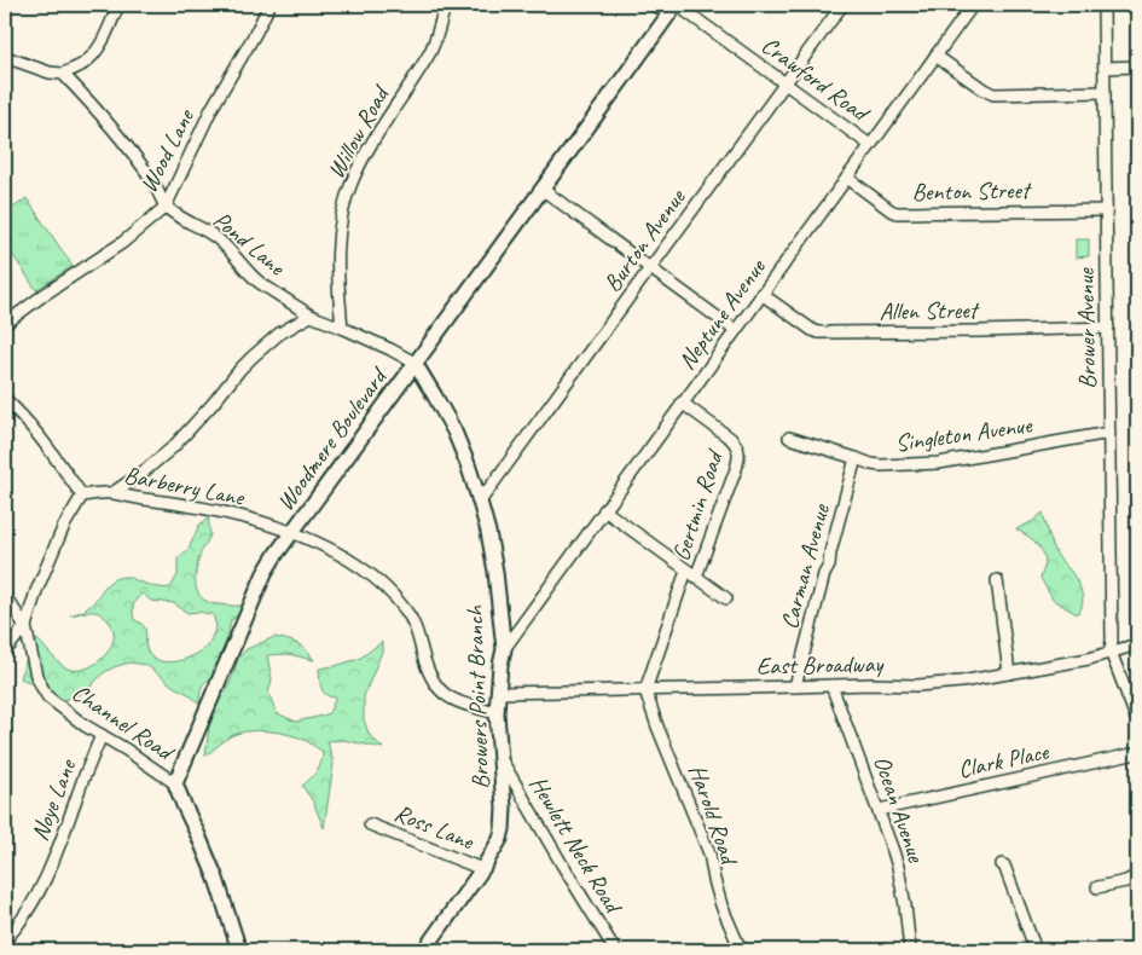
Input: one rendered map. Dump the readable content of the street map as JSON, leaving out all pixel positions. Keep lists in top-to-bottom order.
{
  "streets": {
    "street": [
      "Crawford Road",
      "Willow Road",
      "Wood Lane",
      "Benton Street",
      "Burton Avenue",
      "Pond Lane",
      "Allen Street",
      "Neptune Avenue",
      "Brower Avenue",
      "Singleton Avenue",
      "Woodmere Boulevard",
      "Barberry Lane",
      "Gertmin Road",
      "Carman Avenue",
      "East Broadway",
      "Browers Point Branch",
      "Channel Road",
      "Clark Place",
      "Noye Lane",
      "Ocean Avenue",
      "Harold Road",
      "Ross Lane",
      "Hewlett Neck Road"
    ]
  },
  "crossings": [
    ["Crawford Road", "Burton Avenue"],
    ["Crawford Road", "Neptune Avenue"],
    ["Crawford Road", "Woodmere Boulevard"],
    ["Willow Road", "Pond Lane"],
    ["Wood Lane", "Pond Lane"],
    ["Benton Street", "Neptune Avenue"],
    ["Benton Street", "Brower Avenue"],
    ["Burton Avenue", "Browers Point Branch"],
    ["Pond Lane", "Woodmere Boulevard"],
    ["Pond Lane", "Browers Point Branch"],
    ["Allen Street", "Neptune Avenue"],
    ["Allen Street", "Brower Avenue"],
    ["Neptune Avenue", "Gertmin Road"],
    ["Neptune Avenue", "Browers Point Branch"],
    ["Brower Avenue", "Singleton Avenue"],
    ["Brower Avenue", "East Broadway"],
    ["Singleton Avenue", "Carman Avenue"],
    ["Woodmere Boulevard", "Barberry Lane"],
    ["Woodmere Boulevard", "Browers Point Branch"],
    ["Woodmere Boulevard", "Channel Road"],
    ["Barberry Lane", "Browers Point Branch"],
    ["Carman Avenue", "East Broadway"],
    ["East Broadway", "Browers Point Branch"],
    ["East Broadway", "Ocean Avenue"],
    ["East Broadway", "Harold Road"],
    ["Browers Point Branch", "Ross Lane"],
    ["Browers Point Branch", "Hewlett Neck Road"],
    ["Channel Road", "Noye Lane"],
    ["Clark Place", "Ocean Avenue"]
  ]
}
